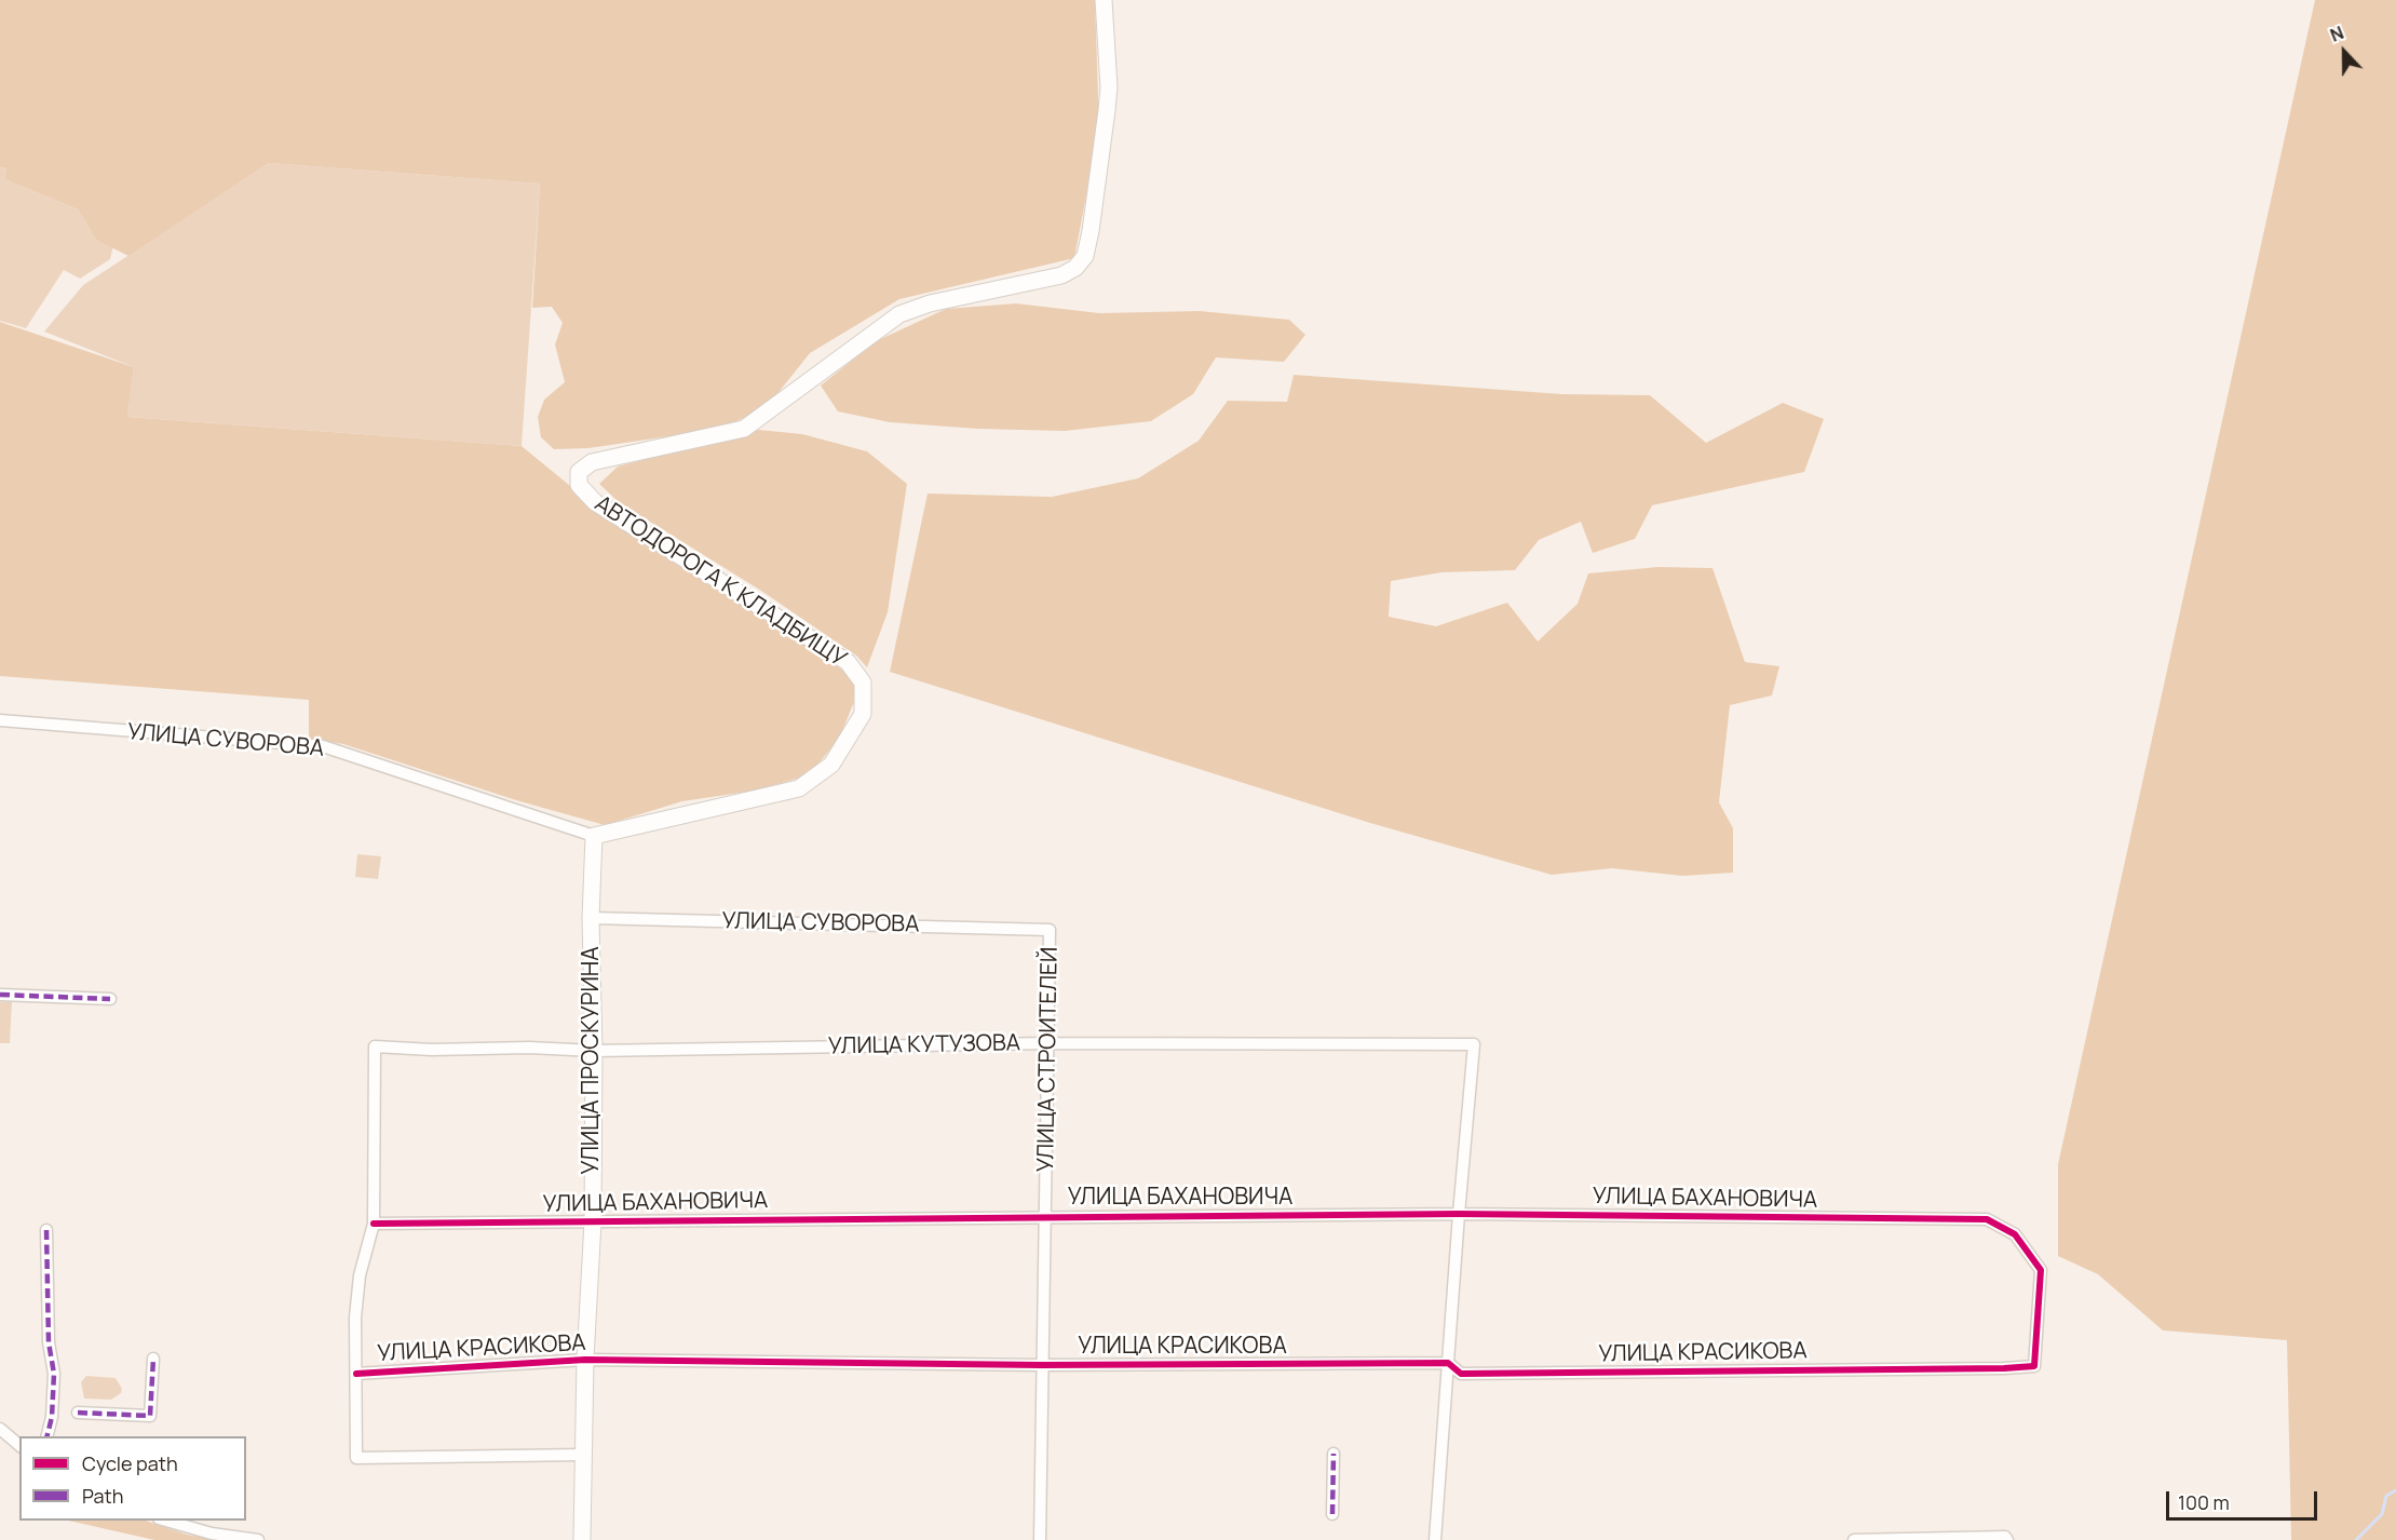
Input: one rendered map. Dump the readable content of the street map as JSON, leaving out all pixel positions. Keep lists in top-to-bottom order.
{
  "streets": {
    "street": [
      "АВТОДОРОГА К КЛАДБИЩУ",
      "УЛИЦА СУВОРОВА",
      "УЛИЦА КУТУЗОВА",
      "УЛИЦА СТРОИТЕЛЕЙ",
      "УЛИЦА ПРОСКУРИНА",
      "УЛИЦА БАХАНОВИЧА",
      "УЛИЦА КРАСИКОВА"
    ]
  },
  "crossings": [
    ["АВТОДОРОГА К КЛАДБИЩУ", "УЛИЦА СУВОРОВА"],
    ["АВТОДОРОГА К КЛАДБИЩУ", "УЛИЦА ПРОСКУРИНА"],
    ["УЛИЦА СУВОРОВА", "УЛИЦА СТРОИТЕЛЕЙ"],
    ["УЛИЦА СУВОРОВА", "УЛИЦА ПРОСКУРИНА"],
    ["УЛИЦА КУТУЗОВА", "УЛИЦА СТРОИТЕЛЕЙ"],
    ["УЛИЦА КУТУЗОВА", "УЛИЦА ПРОСКУРИНА"],
    ["УЛИЦА КУТУЗОВА", "УЛИЦА БАХАНОВИЧА"],
    ["УЛИЦА СТРОИТЕЛЕЙ", "УЛИЦА БАХАНОВИЧА"],
    ["УЛИЦА СТРОИТЕЛЕЙ", "УЛИЦА КРАСИКОВА"],
    ["УЛИЦА ПРОСКУРИНА", "УЛИЦА БАХАНОВИЧА"],
    ["УЛИЦА ПРОСКУРИНА", "УЛИЦА КРАСИКОВА"],
    ["УЛИЦА БАХАНОВИЧА", "УЛИЦА КРАСИКОВА"]
  ],
  "legend": ["Cycle path", "Path"],
  "scale_bar": "100 m",
  "north": "top"
}
